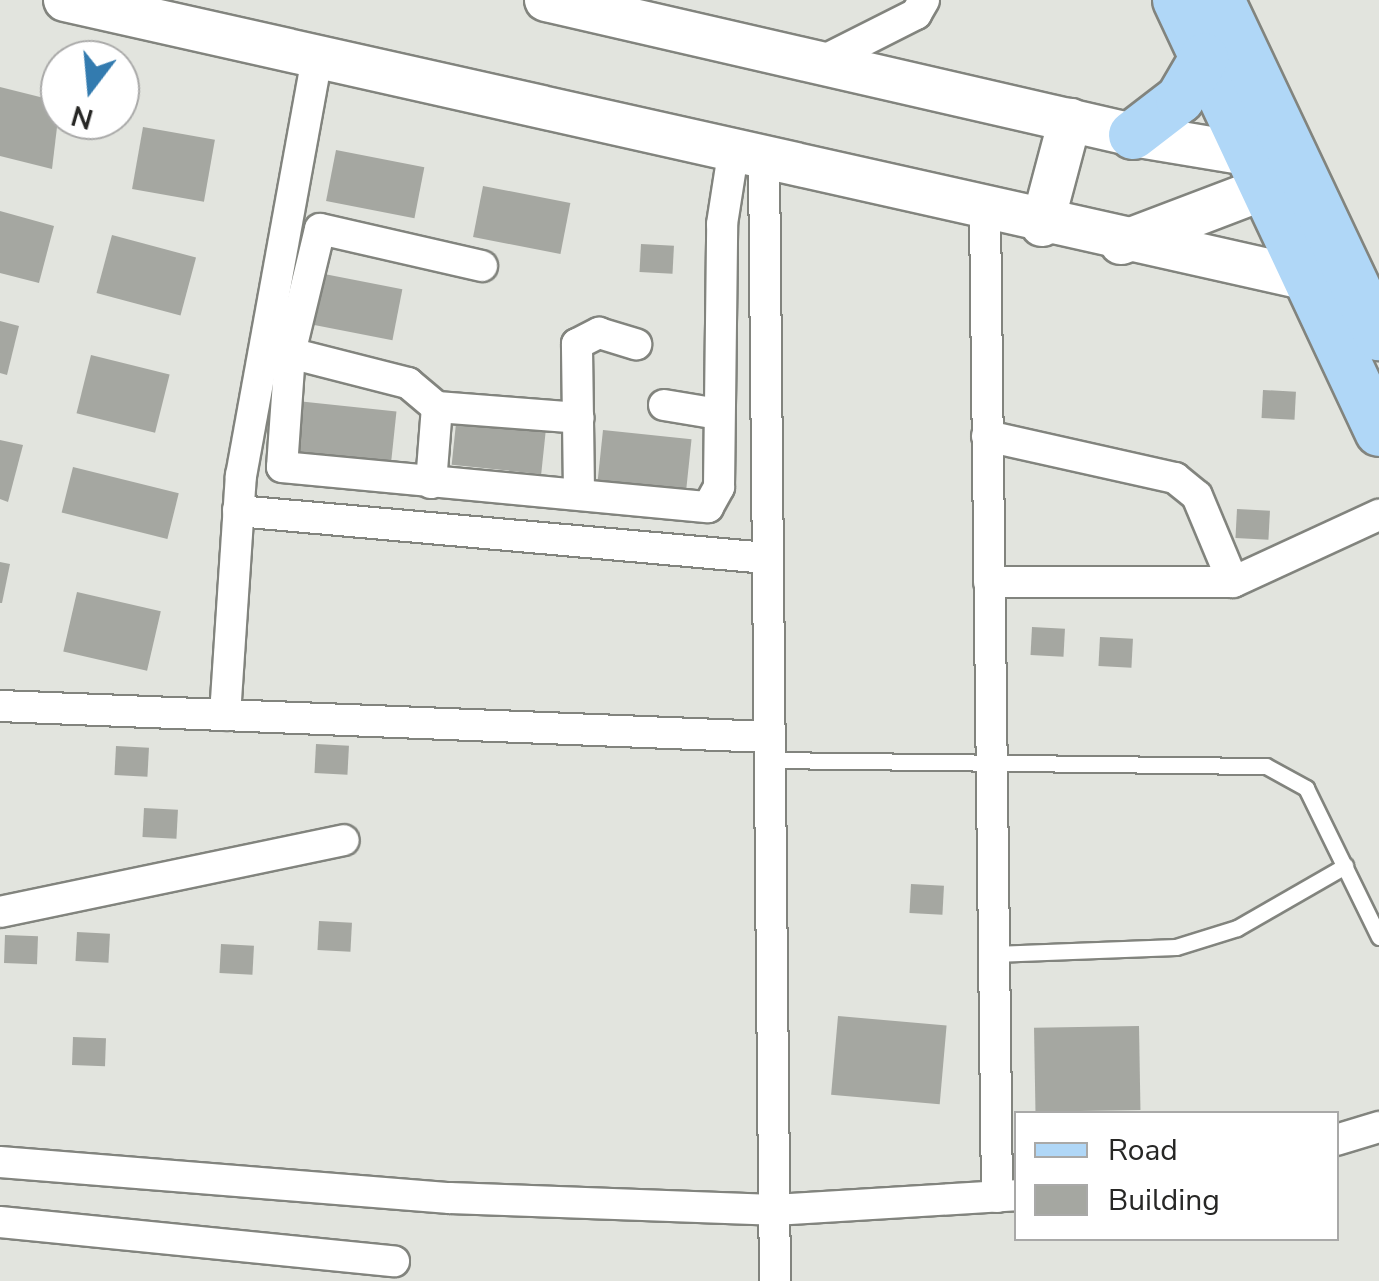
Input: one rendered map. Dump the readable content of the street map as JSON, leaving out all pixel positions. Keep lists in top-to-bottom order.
{
  "legend": ["Road", "Building"],
  "north": "bottom"
}
